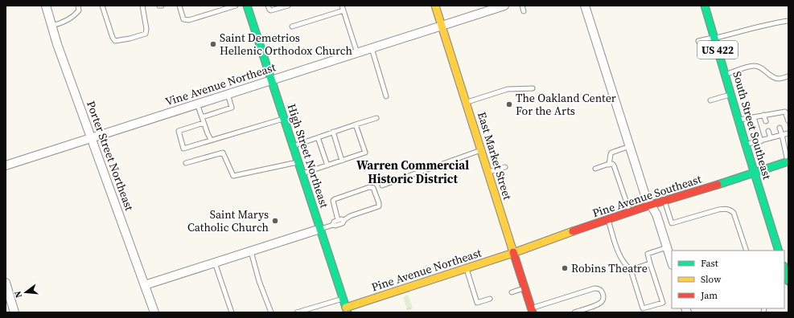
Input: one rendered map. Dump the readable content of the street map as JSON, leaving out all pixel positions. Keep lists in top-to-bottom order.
{
  "streets": {
    "street": [
      "US 422",
      "Vine Avenue Northeast",
      "South Street Southeast",
      "Porter Street Northeast",
      "High Street Northeast",
      "East Market Street",
      "Pine Avenue Southeast",
      "Pine Avenue Northeast"
    ]
  },
  "crossings": [
    ["Vine Avenue Northeast", "Porter Street Northeast"],
    ["Vine Avenue Northeast", "High Street Northeast"],
    ["Vine Avenue Northeast", "East Market Street"],
    ["South Street Southeast", "Pine Avenue Southeast"],
    ["High Street Northeast", "Pine Avenue Northeast"],
    ["East Market Street", "Pine Avenue Southeast"],
    ["East Market Street", "Pine Avenue Northeast"],
    ["Pine Avenue Southeast", "Pine Avenue Northeast"]
  ],
  "districts": ["Warren Commercial Historic District"],
  "places": [
    "Saint Demetrios Hellenic Orthodox Church",
    "The Oakland Center For the Arts",
    "Saint Marys Catholic Church",
    "Robins Theatre"
  ],
  "legend": ["Fast", "Slow", "Jam"],
  "north": "left"
}
